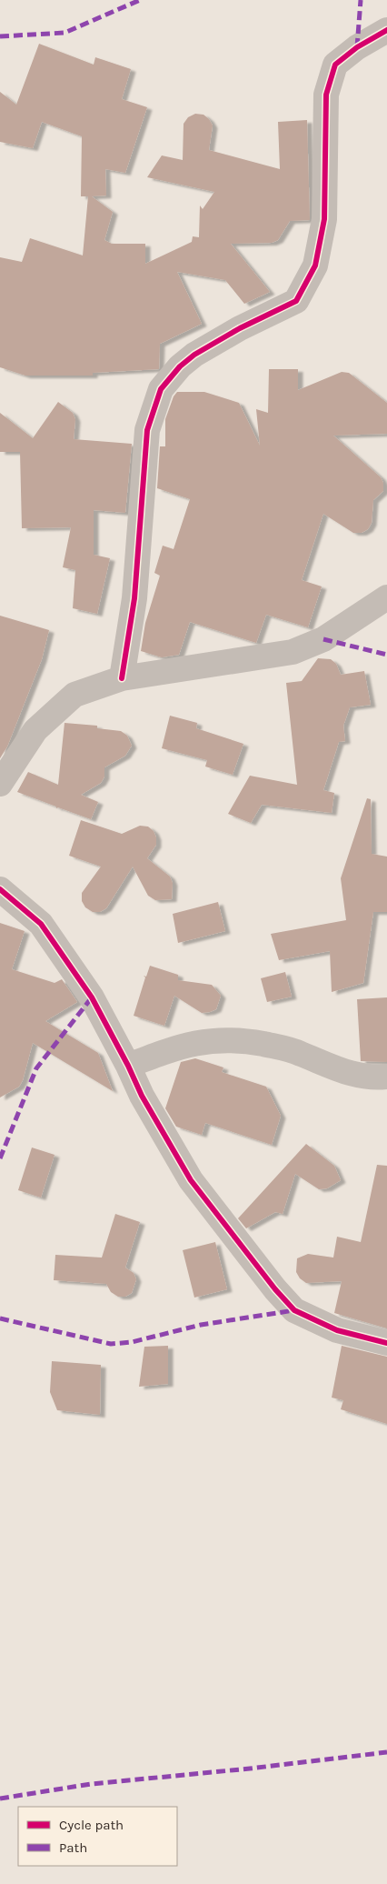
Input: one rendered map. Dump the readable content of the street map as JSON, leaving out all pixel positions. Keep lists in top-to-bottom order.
{
  "legend": ["Cycle path", "Path"]
}
